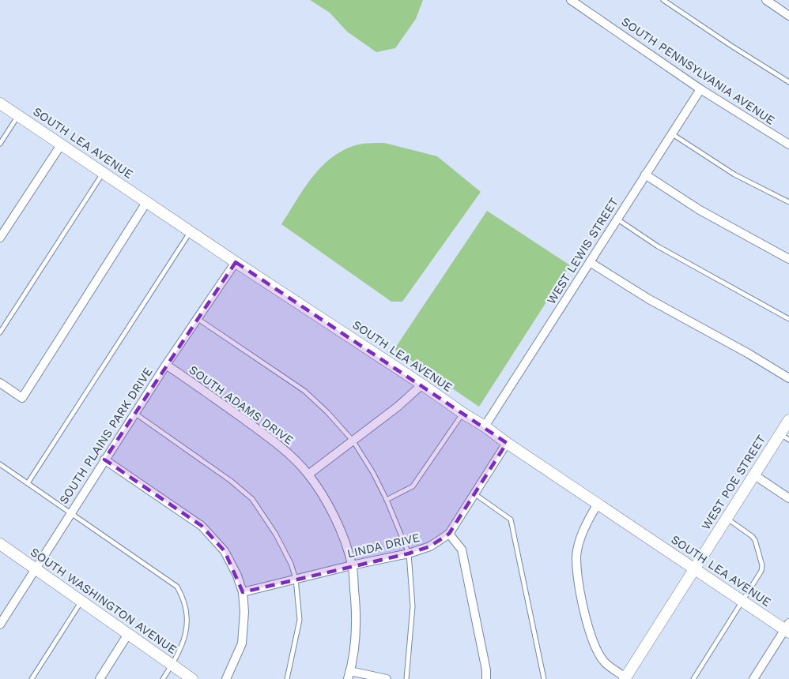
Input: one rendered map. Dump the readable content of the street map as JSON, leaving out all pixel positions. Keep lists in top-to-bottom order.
{
  "streets": {
    "street": [
      "SOUTH PENNSYLVANIA AVENUE",
      "SOUTH LEA AVENUE",
      "WEST LEWIS STREET",
      "SOUTH ADAMS DRIVE",
      "SOUTH PLAINS PARK DRIVE",
      "WEST POE STREET",
      "LINDA DRIVE",
      "SOUTH WASHINGTON AVENUE"
    ]
  },
  "crossings": [
    ["SOUTH PENNSYLVANIA AVENUE", "WEST LEWIS STREET"],
    ["SOUTH LEA AVENUE", "WEST LEWIS STREET"],
    ["SOUTH LEA AVENUE", "SOUTH PLAINS PARK DRIVE"],
    ["SOUTH LEA AVENUE", "WEST POE STREET"],
    ["SOUTH LEA AVENUE", "LINDA DRIVE"],
    ["SOUTH ADAMS DRIVE", "SOUTH PLAINS PARK DRIVE"],
    ["SOUTH ADAMS DRIVE", "LINDA DRIVE"],
    ["SOUTH PLAINS PARK DRIVE", "SOUTH WASHINGTON AVENUE"]
  ]
}
